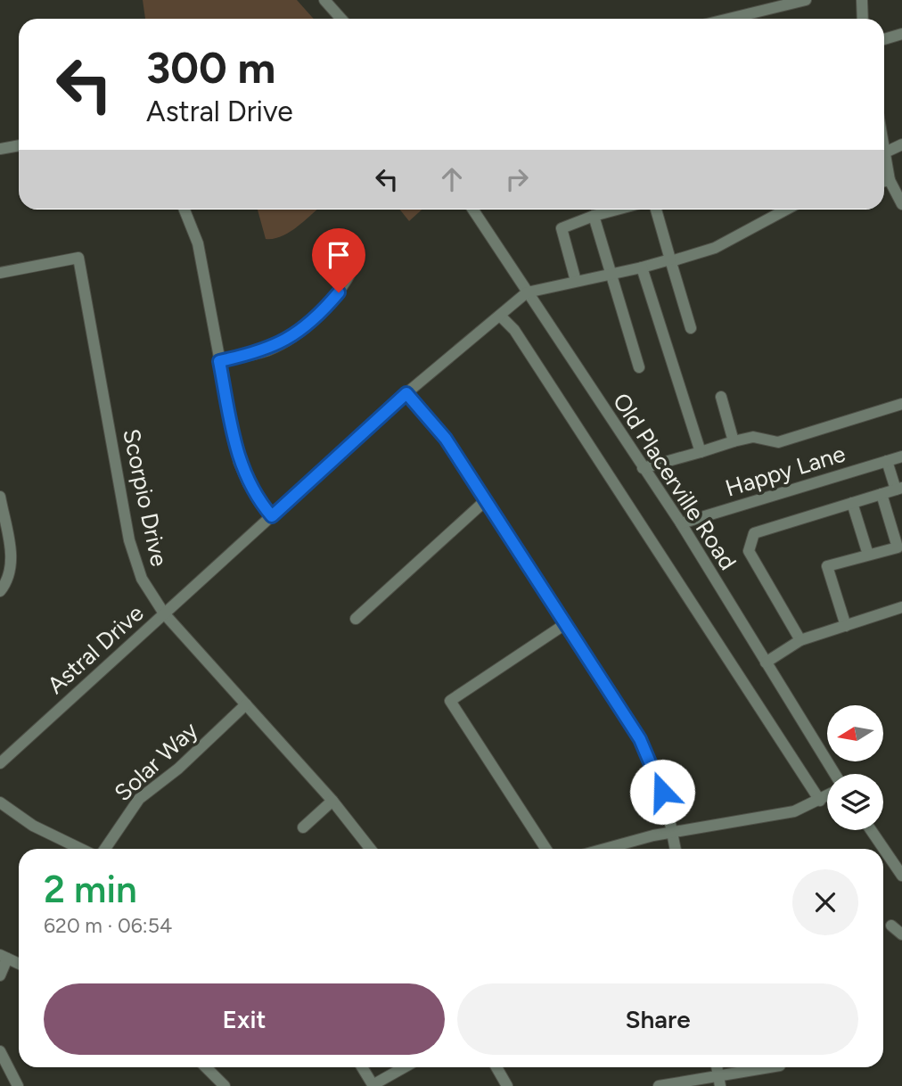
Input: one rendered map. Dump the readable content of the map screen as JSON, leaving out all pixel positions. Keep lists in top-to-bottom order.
{
  "streets": {
    "street": [
      "Happy Lane",
      "Old Placerville Road",
      "Scorpio Drive",
      "Astral Drive",
      "Solar Way"
    ]
  },
  "crossings": [
    ["Happy Lane", "Old Placerville Road"],
    ["Old Placerville Road", "Astral Drive"],
    ["Scorpio Drive", "Astral Drive"],
    ["Scorpio Drive", "Solar Way"]
  ],
  "north": "left",
  "page": {
    "turn": ["300 m", "Astral Drive"],
    "heading": ["2 min", "620 m · 06:54"],
    "buttons": ["Exit", "Share"]
  }
}
